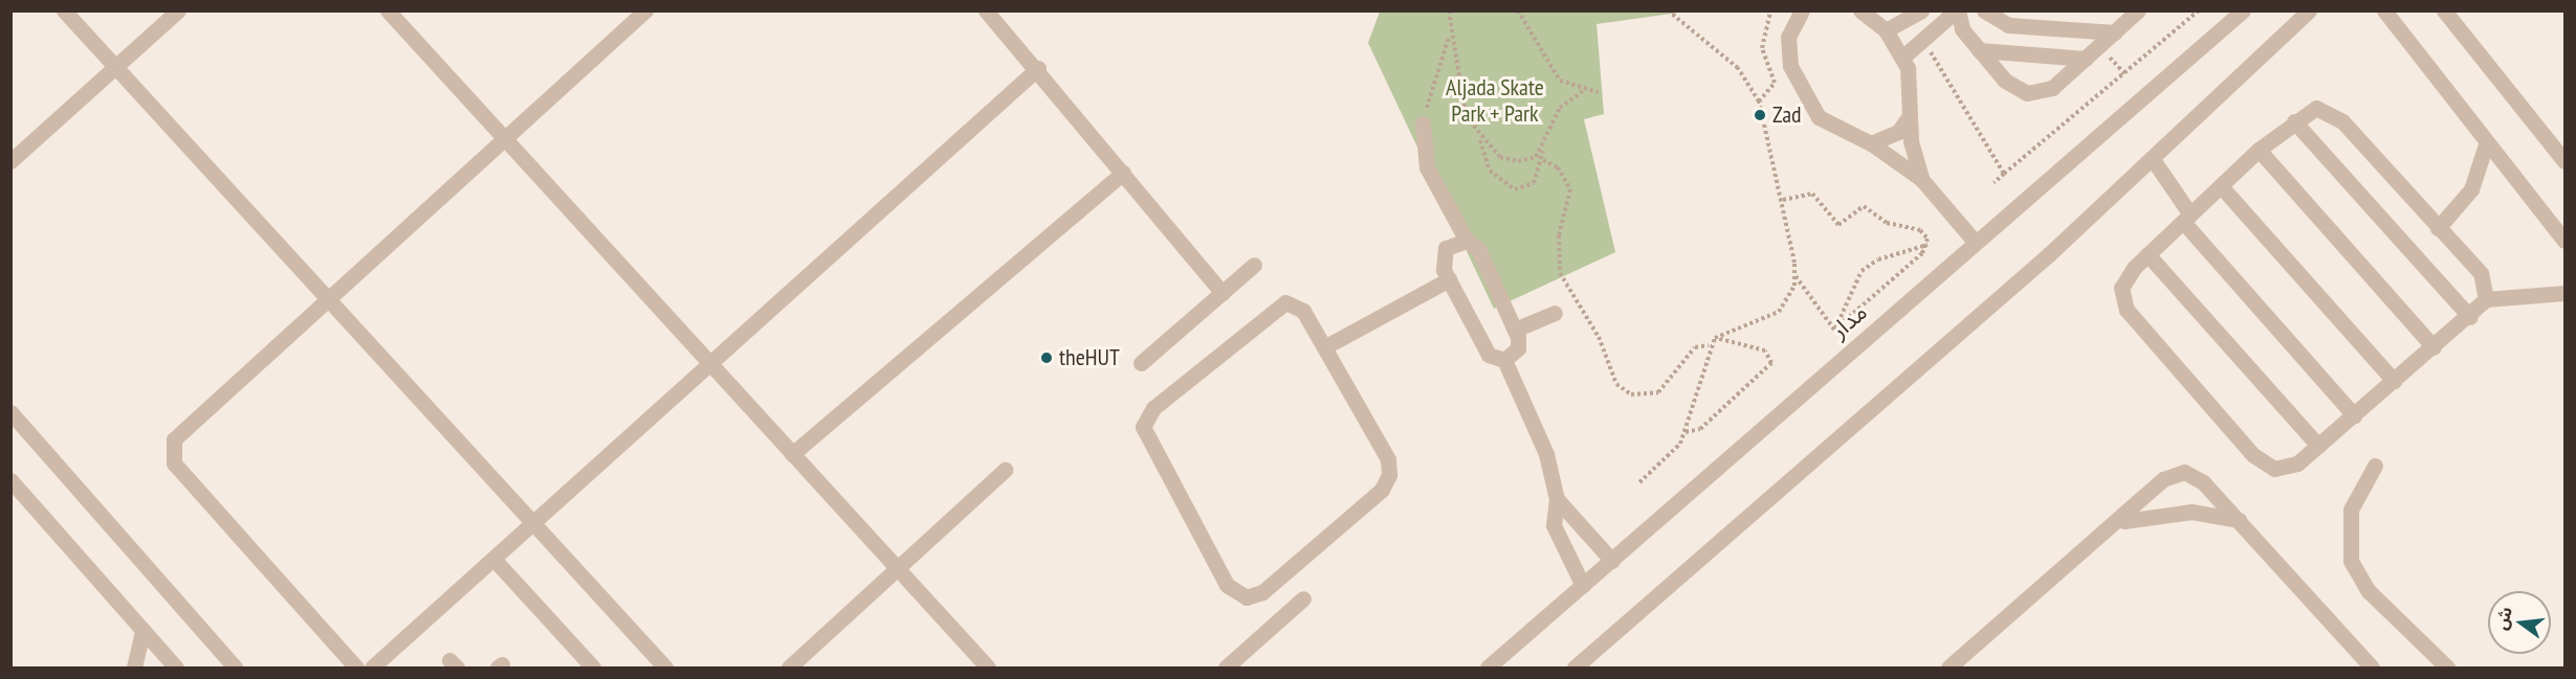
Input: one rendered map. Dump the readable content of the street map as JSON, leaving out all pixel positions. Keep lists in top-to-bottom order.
{
  "streets": {
    "street": ["مدار"]
  },
  "parks": ["Aljada Skate Park + Park"],
  "places": ["Zad", "theHUT"],
  "north": "left"
}
